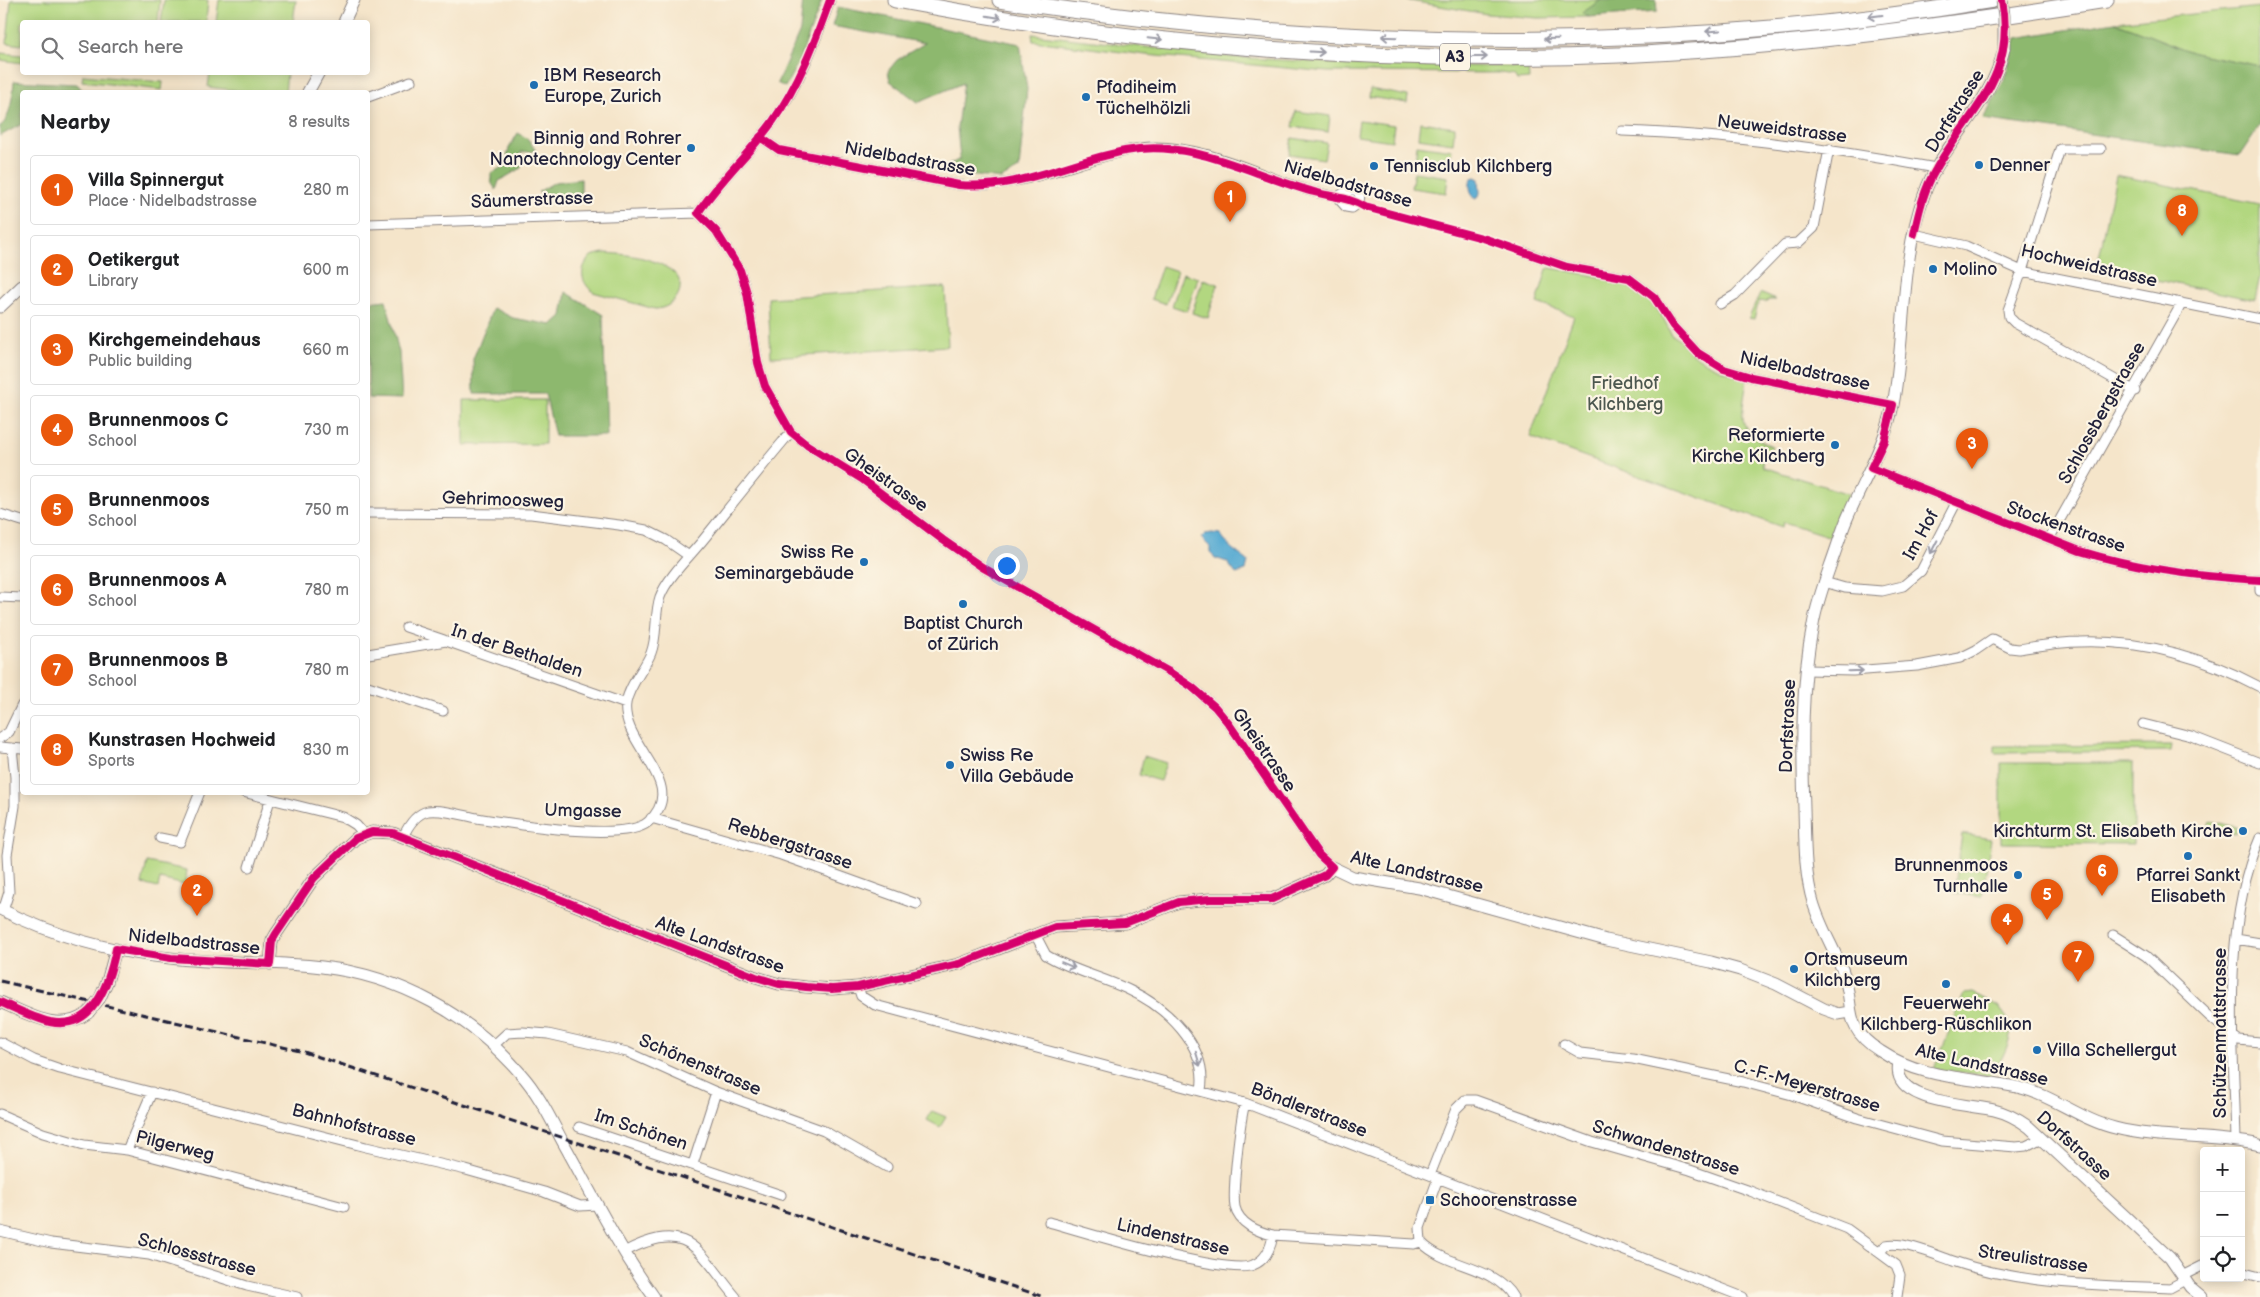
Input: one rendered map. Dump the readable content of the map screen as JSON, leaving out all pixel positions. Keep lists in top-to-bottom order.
{
  "streets": {
    "highway": ["A3"],
    "street": [
      "Dorfstrasse",
      "Neuweidstrasse",
      "Nidelbadstrasse",
      "Säumerstrasse",
      "Hochweidstrasse",
      "Schlossbergstrasse",
      "Gheistrasse",
      "Gehrimoosweg",
      "Stockenstrasse",
      "Im Hof",
      "In der Bethalden",
      "Umgasse",
      "Rebbergstrasse",
      "Alte Landstrasse",
      "Schützenmattstrasse",
      "Schönenstrasse",
      "C.-F.-Meyerstrasse",
      "Böndlerstrasse",
      "Bahnhofstrasse",
      "Im Schönen",
      "Pilgerweg",
      "Schwandenstrasse",
      "Lindenstrasse",
      "Schlossstrasse",
      "Streulistrasse"
    ]
  },
  "crossings": [
    ["Dorfstrasse", "Neuweidstrasse"],
    ["Dorfstrasse", "Nidelbadstrasse"],
    ["Dorfstrasse", "Hochweidstrasse"],
    ["Dorfstrasse", "Stockenstrasse"],
    ["Dorfstrasse", "Im Hof"],
    ["Dorfstrasse", "Alte Landstrasse"],
    ["Dorfstrasse", "C.-F.-Meyerstrasse"],
    ["Dorfstrasse", "Streulistrasse"],
    ["Nidelbadstrasse", "Schönenstrasse"],
    ["Nidelbadstrasse", "Bahnhofstrasse"],
    ["Säumerstrasse", "Gheistrasse"],
    ["Hochweidstrasse", "Schlossbergstrasse"],
    ["Schlossbergstrasse", "Stockenstrasse"],
    ["Gheistrasse", "Alte Landstrasse"],
    ["Stockenstrasse", "Im Hof"],
    ["Umgasse", "Rebbergstrasse"],
    ["Umgasse", "Alte Landstrasse"],
    ["Alte Landstrasse", "Schützenmattstrasse"],
    ["Alte Landstrasse", "Böndlerstrasse"],
    ["Schönenstrasse", "Im Schönen"],
    ["Böndlerstrasse", "Schwandenstrasse"],
    ["Schwandenstrasse", "Streulistrasse"]
  ],
  "one_way": ["Im Hof"],
  "parks": ["Friedhof Kilchberg"],
  "places": {
    "other": [
      "IBM Research Europe, Zurich",
      "Pfadiheim Tüchelhölzli",
      "Binnig and Rohrer Nanotechnology Center",
      "Denner",
      "Tennisclub Kilchberg",
      "Molino",
      "Reformierte Kirche Kilchberg",
      "Swiss Re Seminargebäude",
      "Baptist Church of Zürich",
      "Swiss Re Villa Gebäude",
      "Kirchturm St. Elisabeth Kirche",
      "Pfarrei Sankt Elisabeth",
      "Brunnenmoos Turnhalle",
      "Ortsmuseum Kilchberg",
      "Feuerwehr Kilchberg-Rüschlikon",
      "Villa Schellergut"
    ],
    "transit": ["Schoorenstrasse"]
  },
  "page": {
    "search": "Search here",
    "heading": ["Nearby", "8 results"],
    "list": [
      {
        "mark": "1",
        "name": "Villa Spinnergut",
        "note": "Place · Nidelbadstrasse",
        "value": "280 m"
      },
      {
        "mark": "2",
        "name": "Oetikergut",
        "note": "Library",
        "value": "600 m"
      },
      {
        "mark": "3",
        "name": "Kirchgemeindehaus",
        "note": "Public building",
        "value": "660 m"
      },
      {
        "mark": "4",
        "name": "Brunnenmoos C",
        "note": "School",
        "value": "730 m"
      },
      {
        "mark": "5",
        "name": "Brunnenmoos",
        "note": "School",
        "value": "750 m"
      },
      {
        "mark": "6",
        "name": "Brunnenmoos A",
        "note": "School",
        "value": "780 m"
      },
      {
        "mark": "7",
        "name": "Brunnenmoos B",
        "note": "School",
        "value": "780 m"
      },
      {
        "mark": "8",
        "name": "Kunstrasen Hochweid",
        "note": "Sports",
        "value": "830 m"
      }
    ],
    "pins": [
      "1",
      "8",
      "3",
      "6",
      "2",
      "5",
      "4",
      "7"
    ],
    "map_buttons": ["+", "−"]
  }
}
